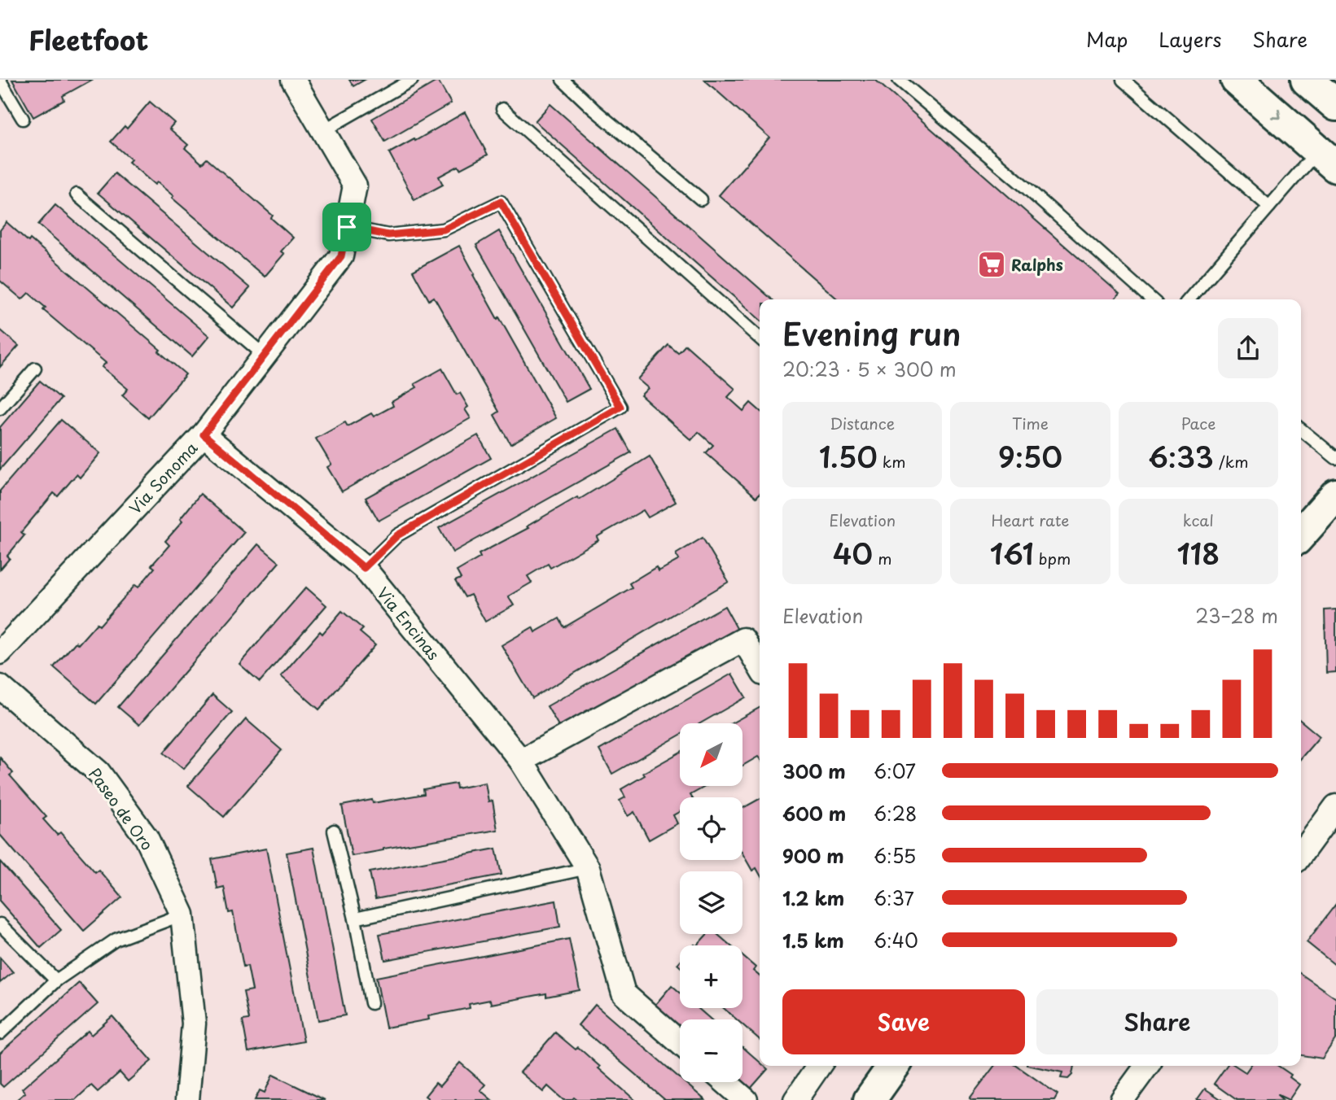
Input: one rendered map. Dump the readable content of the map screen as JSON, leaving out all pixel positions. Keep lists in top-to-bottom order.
{
  "streets": {
    "street": ["Via Sonoma", "Via Encinas", "Paseo de Oro"]
  },
  "crossings": [
    ["Via Sonoma", "Via Encinas"]
  ],
  "places": {
    "supermarket": ["Ralphs"]
  },
  "north": "bottom left",
  "page": {
    "header": "Fleetfoot",
    "nav": ["Map", "Layers", "Share"],
    "heading": ["Evening run", "20:23 · 5 × 300 m"],
    "stats": [
      ["Distance", "1.50 km"],
      ["Time", "9:50"],
      ["Pace", "6:33 /km"],
      ["Elevation", "40 m"],
      ["Heart rate", "161 bpm"],
      ["kcal", "118"]
    ],
    "chart": ["Elevation", "23–28 m"],
    "map_buttons": ["+", "−"],
    "list": [
      {
        "name": "300 m",
        "note": "6:07"
      },
      {
        "name": "600 m",
        "note": "6:28"
      },
      {
        "name": "900 m",
        "note": "6:55"
      },
      {
        "name": "1.2 km",
        "note": "6:37"
      },
      {
        "name": "1.5 km",
        "note": "6:40"
      }
    ],
    "buttons": ["Save", "Share"]
  }
}
